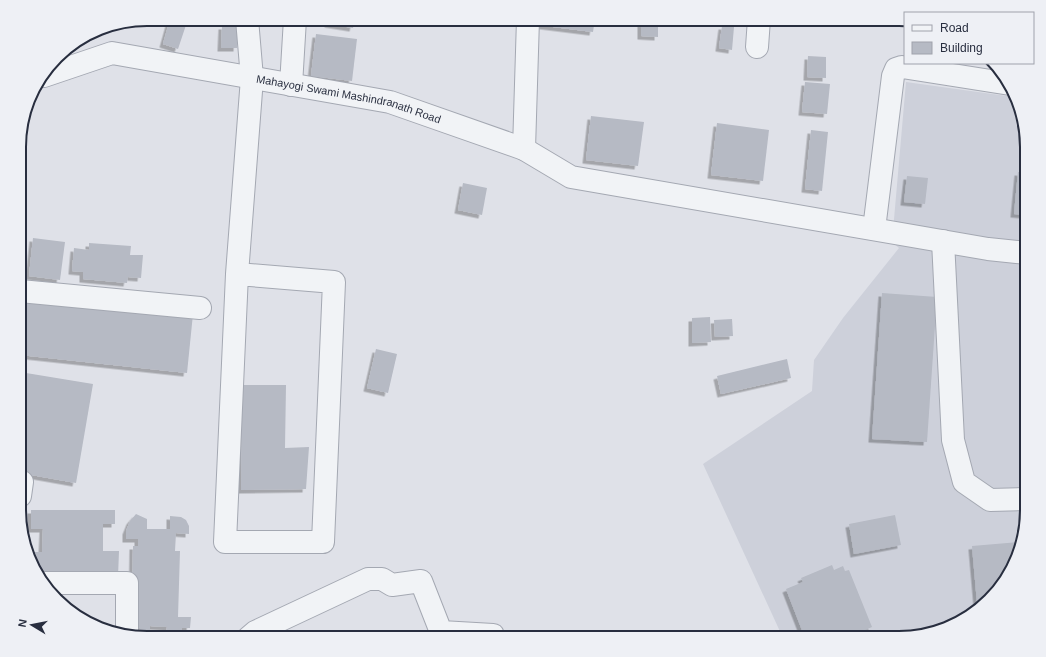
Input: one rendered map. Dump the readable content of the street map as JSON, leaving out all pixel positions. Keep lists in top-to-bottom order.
{
  "streets": {
    "street": ["Mahayogi Swami Mashindranath Road"]
  },
  "legend": ["Road", "Building"],
  "north": "left"
}
